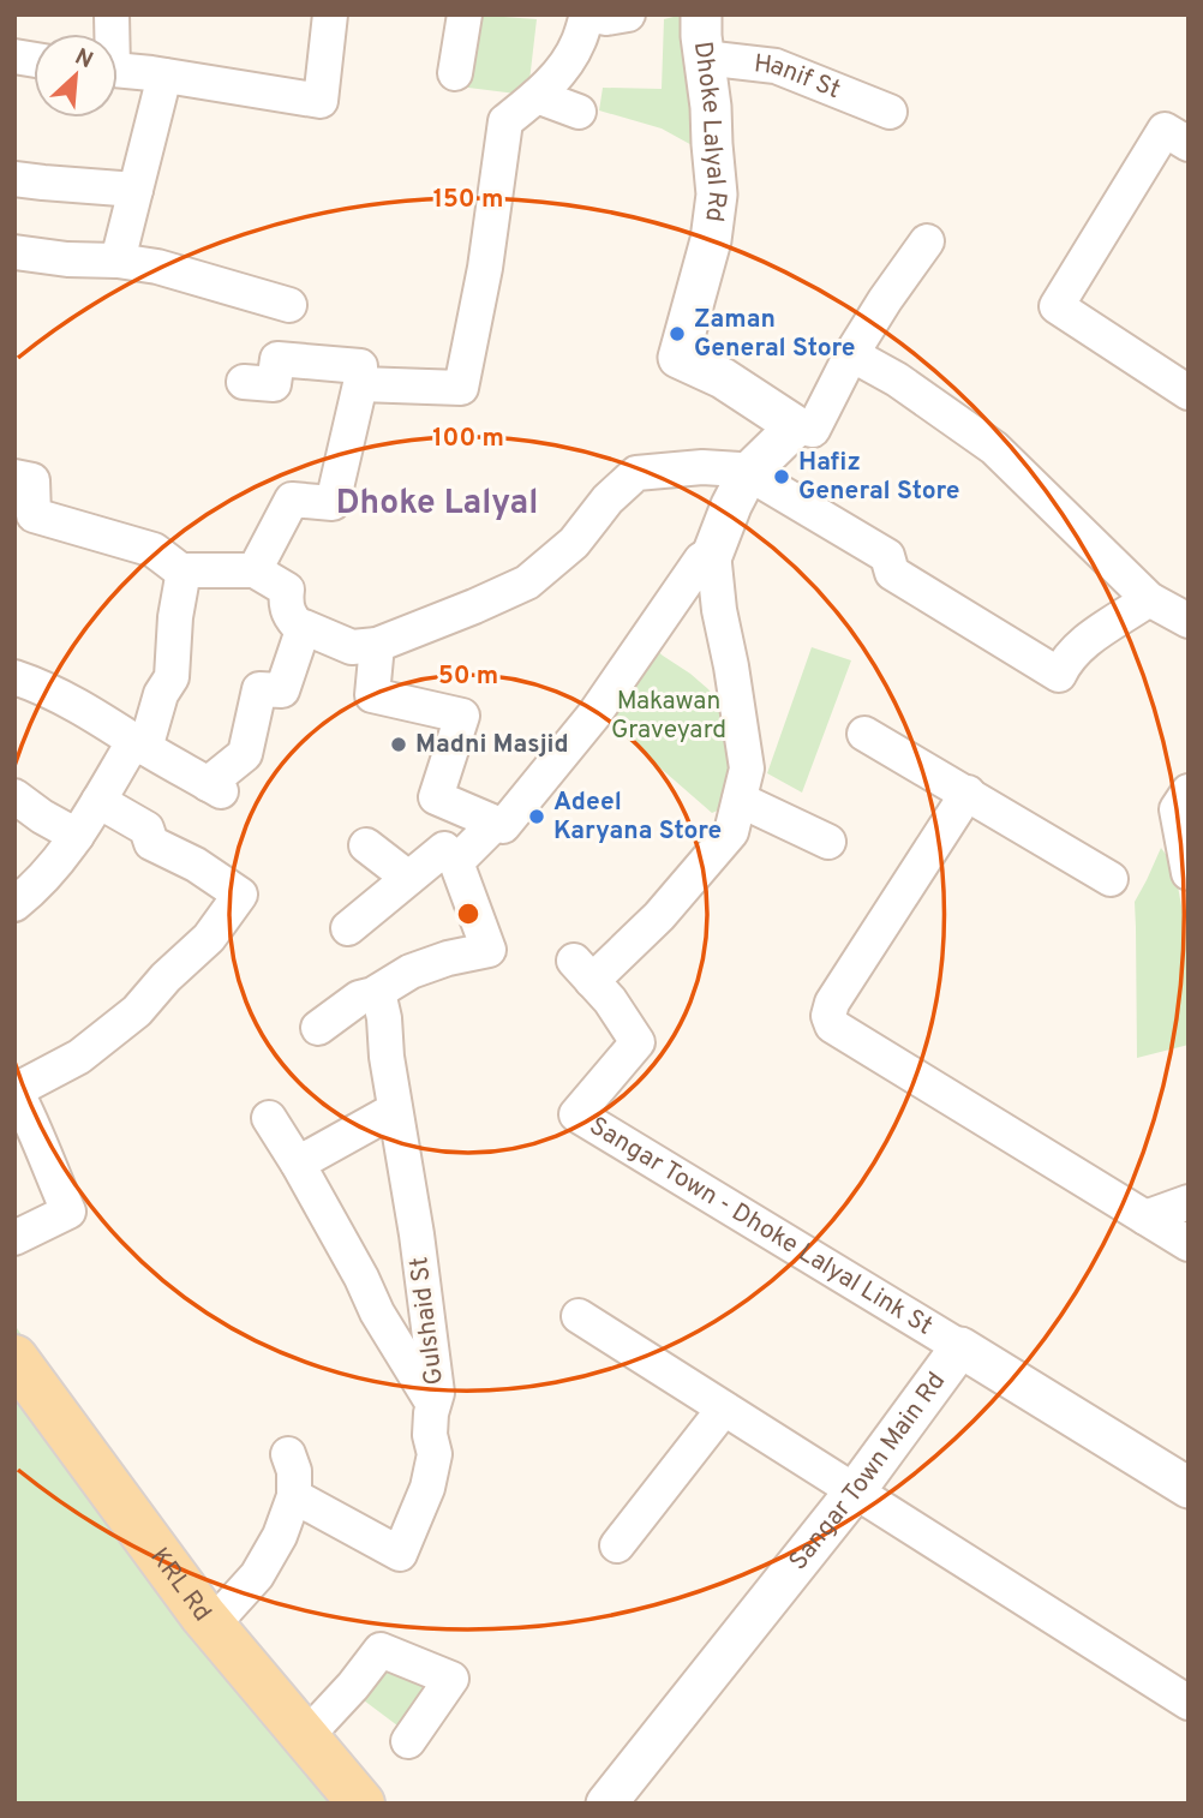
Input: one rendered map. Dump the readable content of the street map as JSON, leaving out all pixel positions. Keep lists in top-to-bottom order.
{
  "streets": {
    "main road": ["KRL Rd"],
    "street": [
      "Hanif St",
      "Dhoke Lalyal Rd",
      "Sangar Town - Dhoke Lalyal Link St",
      "Gulshaid St",
      "Sangar Town Main Rd"
    ]
  },
  "crossings": [
    ["Hanif St", "Dhoke Lalyal Rd"],
    ["Sangar Town - Dhoke Lalyal Link St", "Sangar Town Main Rd"]
  ],
  "districts": ["Dhoke Lalyal"],
  "parks": ["Makawan Graveyard"],
  "places": [
    "Zaman General Store",
    "Hafiz General Store",
    "Madni Masjid",
    "Adeel Karyana Store"
  ],
  "north": "top right",
  "rings": ["150 m", "100 m", "50 m"]
}
